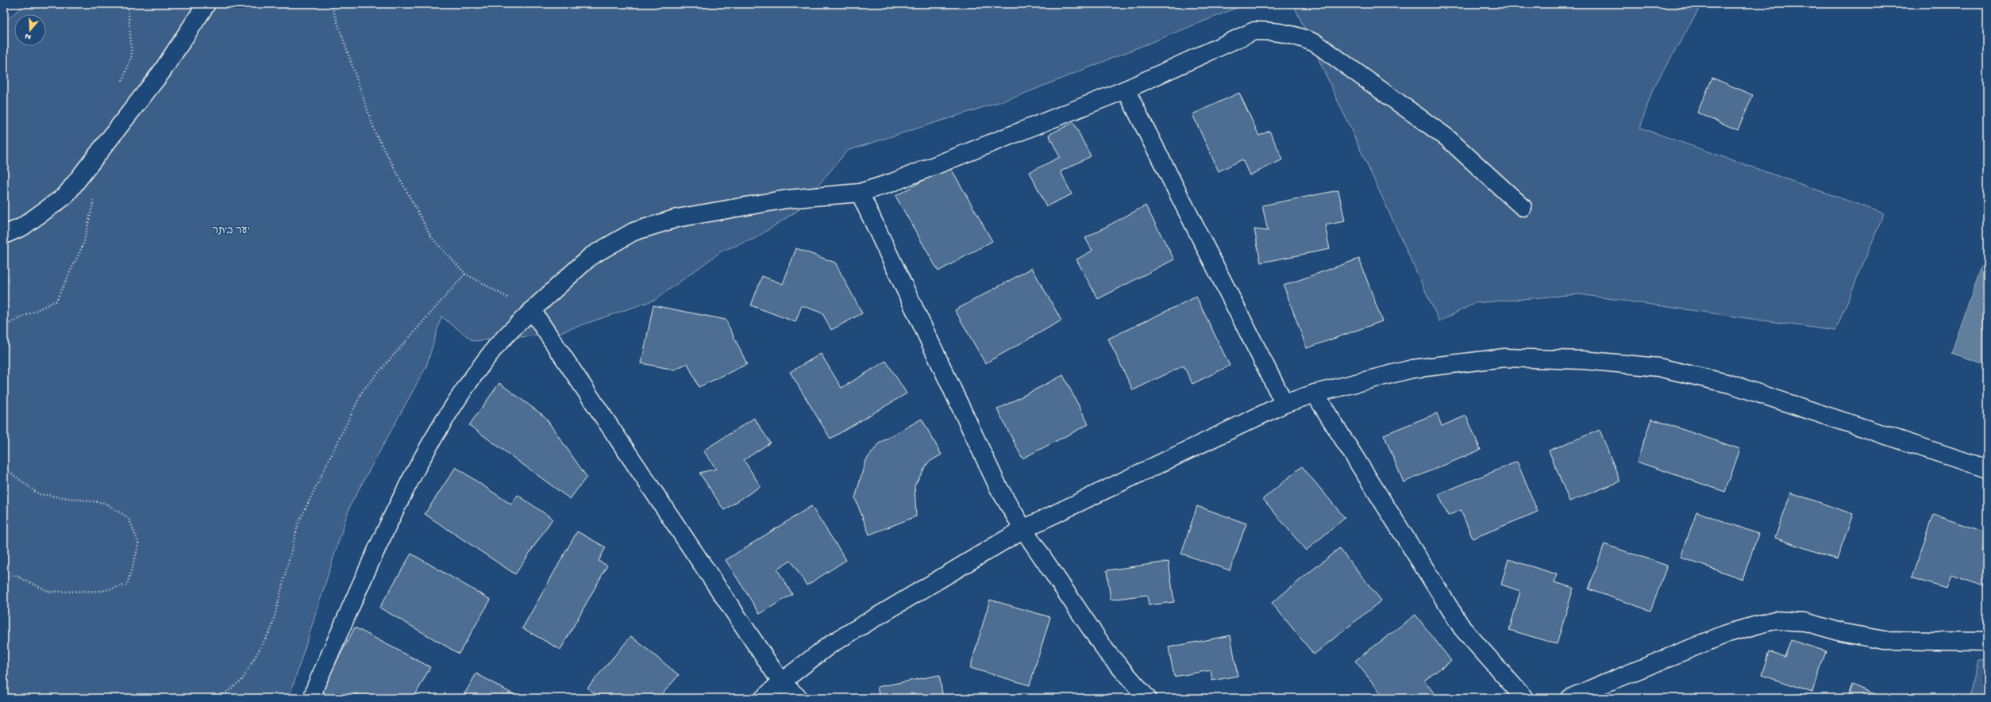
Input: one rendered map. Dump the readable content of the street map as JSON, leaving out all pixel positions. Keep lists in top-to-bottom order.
{
  "parks": ["יער ביתר"],
  "north": "bottom"
}
